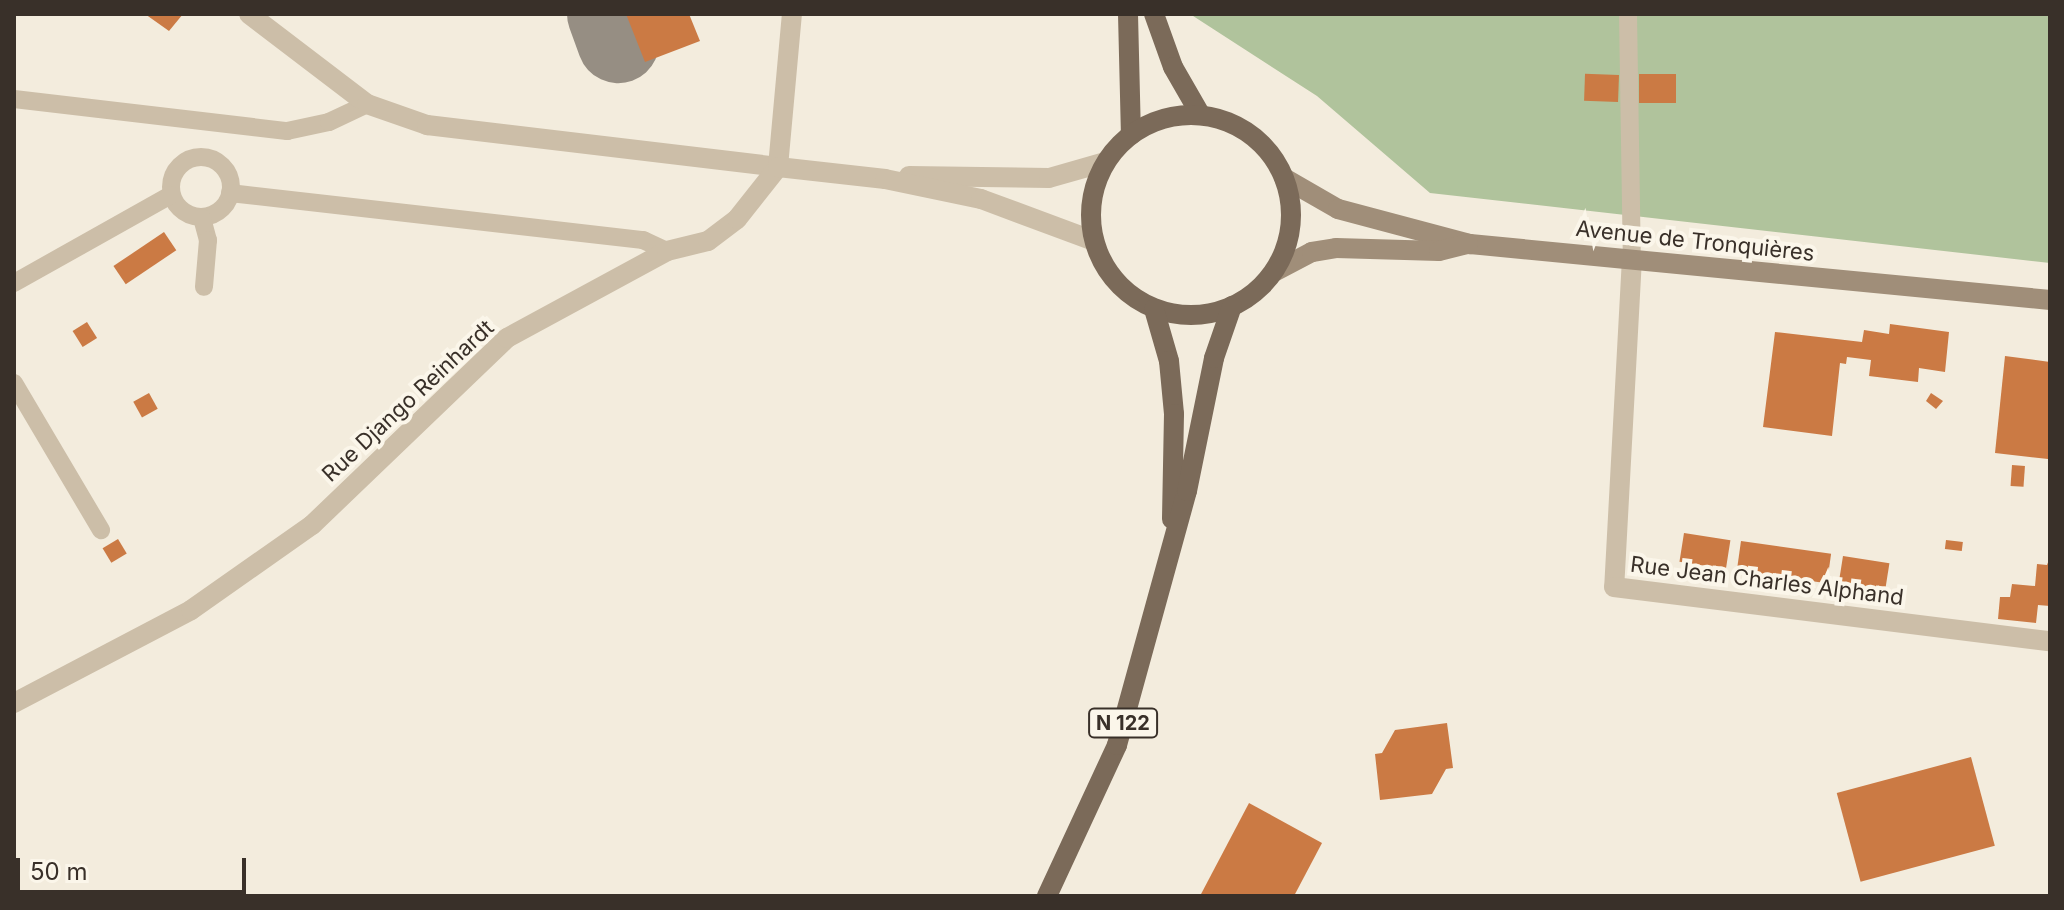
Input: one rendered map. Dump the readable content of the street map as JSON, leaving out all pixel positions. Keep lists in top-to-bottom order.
{
  "streets": {
    "main road": ["N 122"],
    "street": ["Avenue de Tronquières", "Rue Django Reinhardt", "Rue Jean Charles Alphand"]
  },
  "crossings": [
    ["Avenue de Tronquières", "Rue Jean Charles Alphand"],
    ["Avenue de Tronquières", "N 122"]
  ],
  "scale_bar": "50 m"
}
